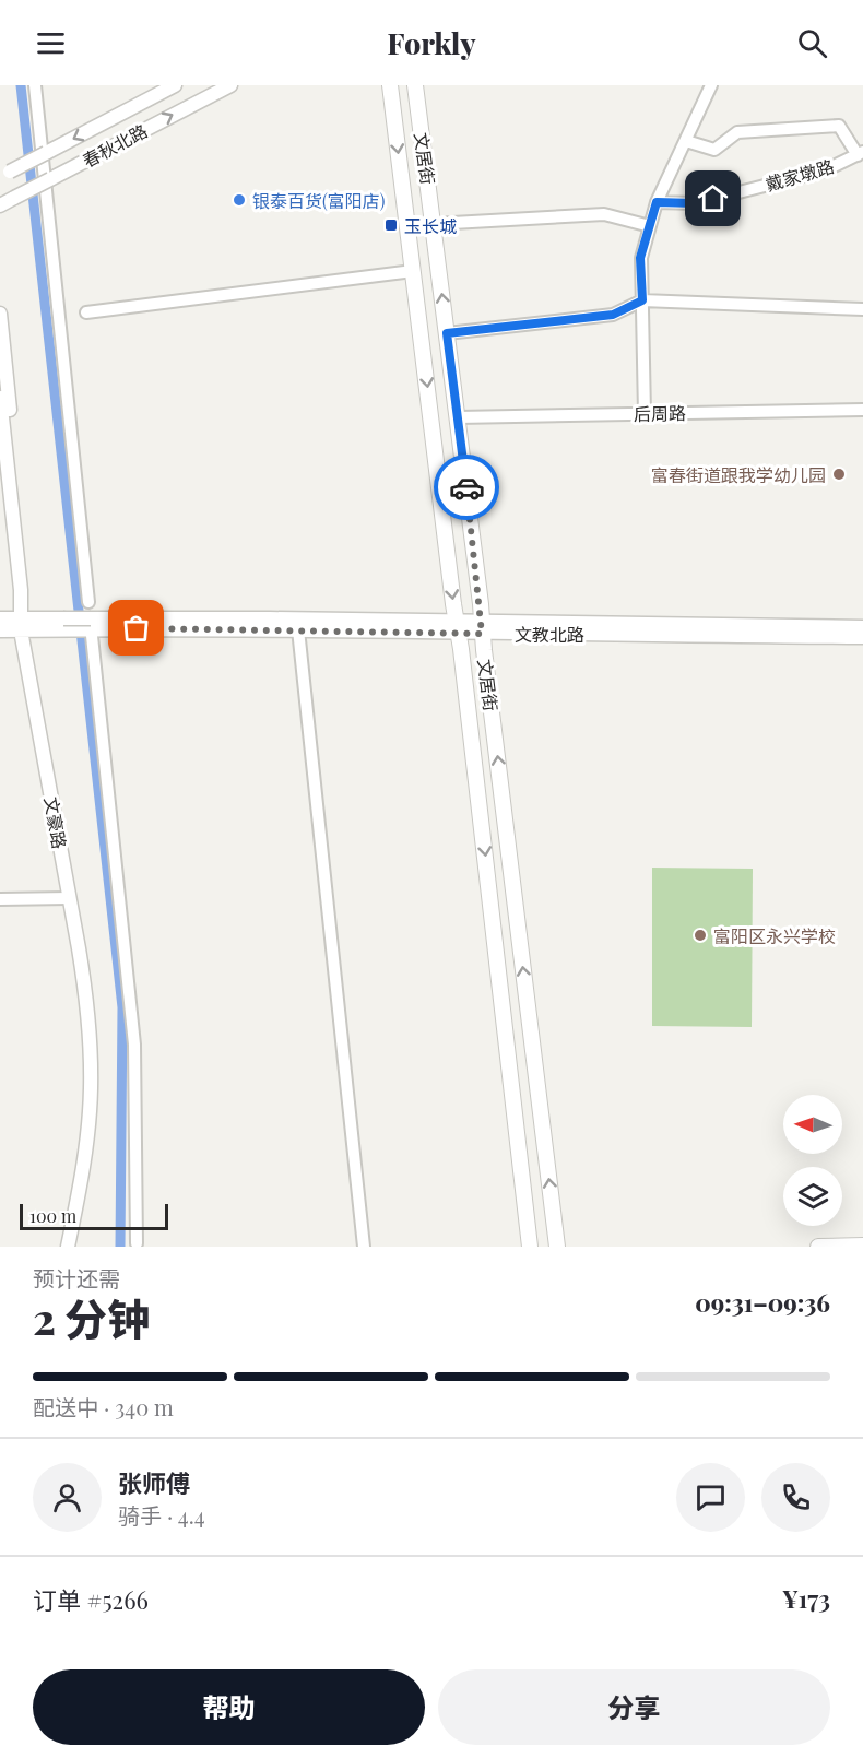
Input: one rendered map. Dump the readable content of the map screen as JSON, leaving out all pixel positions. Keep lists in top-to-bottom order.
{
  "streets": {
    "main road": ["文居街"],
    "street": [
      "春秋北路",
      "戴家墩路",
      "后周路",
      "文教北路",
      "文豪路"
    ]
  },
  "crossings": [
    ["文居街", "后周路"],
    ["文居街", "文教北路"],
    ["文教北路", "文豪路"]
  ],
  "places": {
    "other": ["银泰百货(富阳店)", "富春街道跟我学幼儿园", "富阳区永兴学校"],
    "transit": ["玉长城"]
  },
  "scale_bar": "100 m",
  "north": "left",
  "page": {
    "header": "Forkly",
    "scale": "100 m",
    "heading": ["2 分钟", "预计还需", "09:31–09:36"],
    "panel": [
      "张师傅",
      "骑手 · 4.4",
      "订单 #5266",
      "¥173"
    ],
    "bar": "配送中 · 340 m",
    "buttons": ["帮助", "分享"]
  }
}
